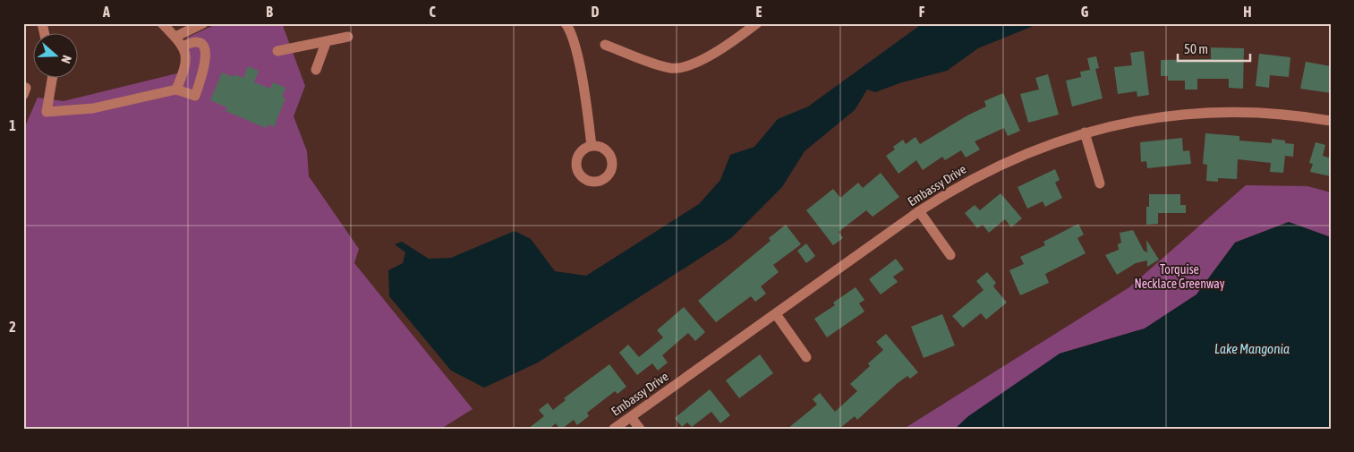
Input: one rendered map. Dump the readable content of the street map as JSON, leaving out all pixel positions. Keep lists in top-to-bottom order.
{
  "streets": {
    "street": ["Embassy Drive"]
  },
  "water": ["Lake Mangonia"],
  "parks": ["Torquise Necklace Greenway"],
  "scale_bar": "50 m",
  "north": "right",
  "grid": {
    "columns": [
      "A",
      "B",
      "C",
      "D",
      "E",
      "F",
      "G",
      "H"
    ],
    "rows": ["1", "2"]
  }
}
